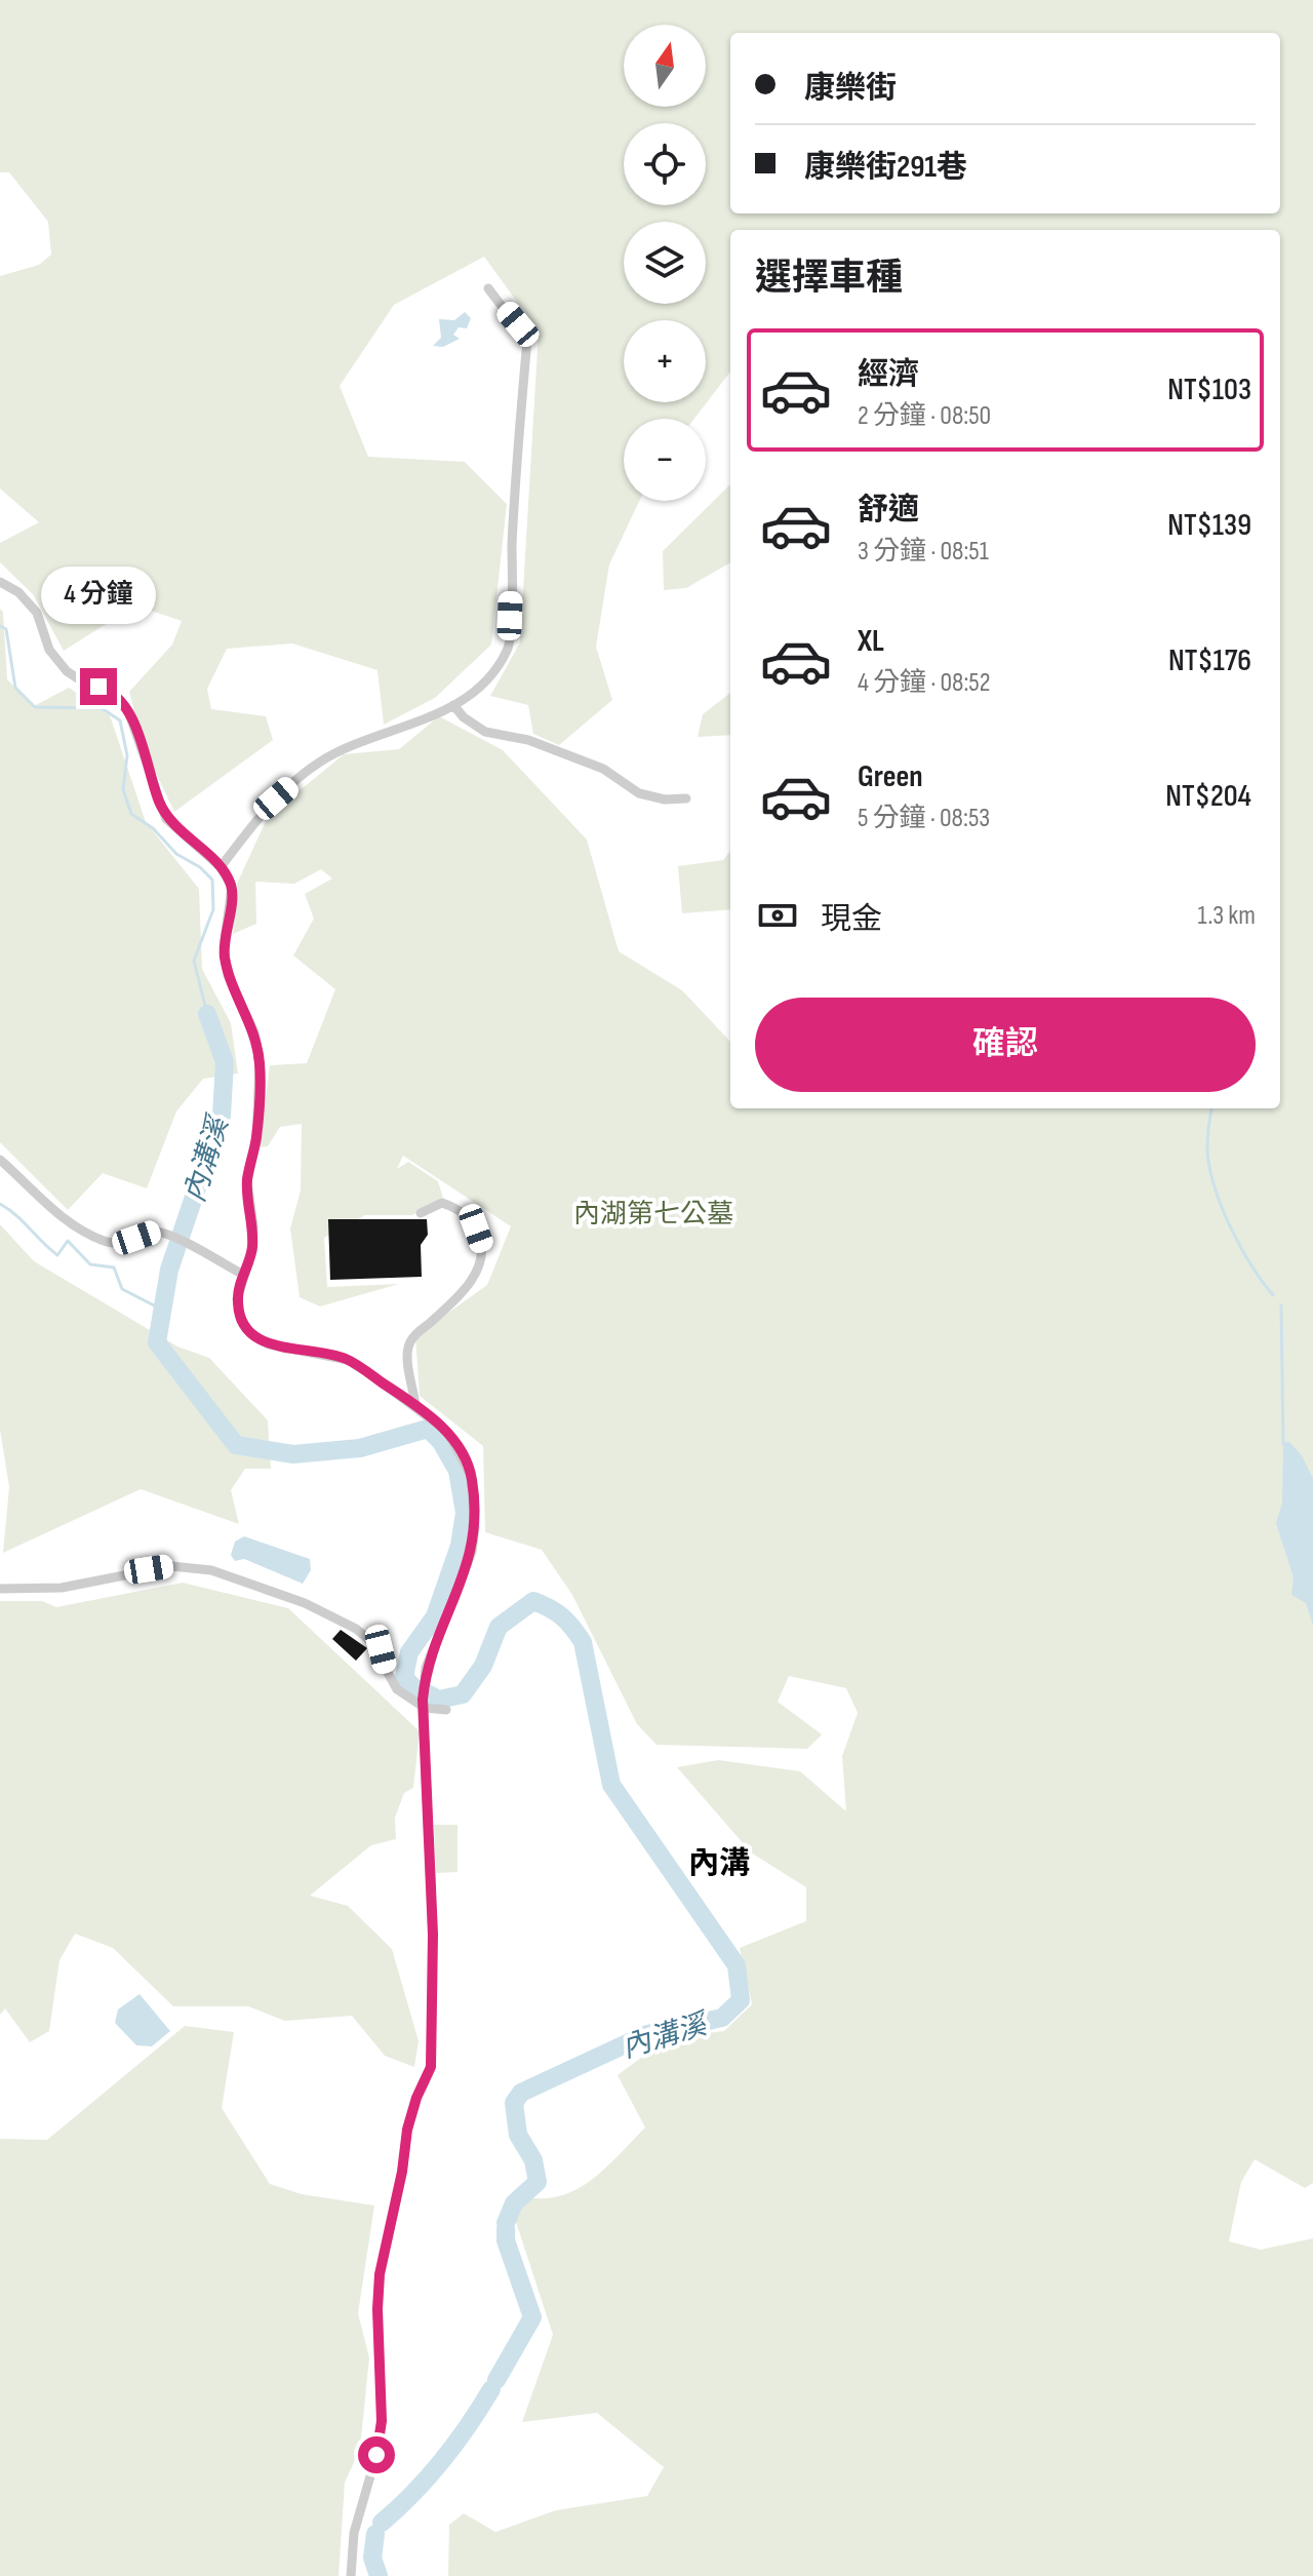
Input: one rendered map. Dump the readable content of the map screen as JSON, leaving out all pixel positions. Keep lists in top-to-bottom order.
{
  "districts": ["內溝"],
  "water": ["內溝溪"],
  "parks": ["內湖第七公墓"],
  "north": "top",
  "page": {
    "map_buttons": ["+", "−"],
    "banner": ["康樂街", "康樂街291巷"],
    "heading": "選擇車種",
    "list": [
      {
        "name": "經濟",
        "note": "2 分鐘 · 08:50",
        "value": "NT$103"
      },
      {
        "name": "舒適",
        "note": "3 分鐘 · 08:51",
        "value": "NT$139"
      },
      {
        "name": "XL",
        "note": "4 分鐘 · 08:52",
        "value": "NT$176"
      },
      {
        "name": "Green",
        "note": "5 分鐘 · 08:53",
        "value": "NT$204"
      }
    ],
    "bubble": "4 分鐘",
    "pay": ["現金", "1.3 km"],
    "buttons": "確認"
  }
}
